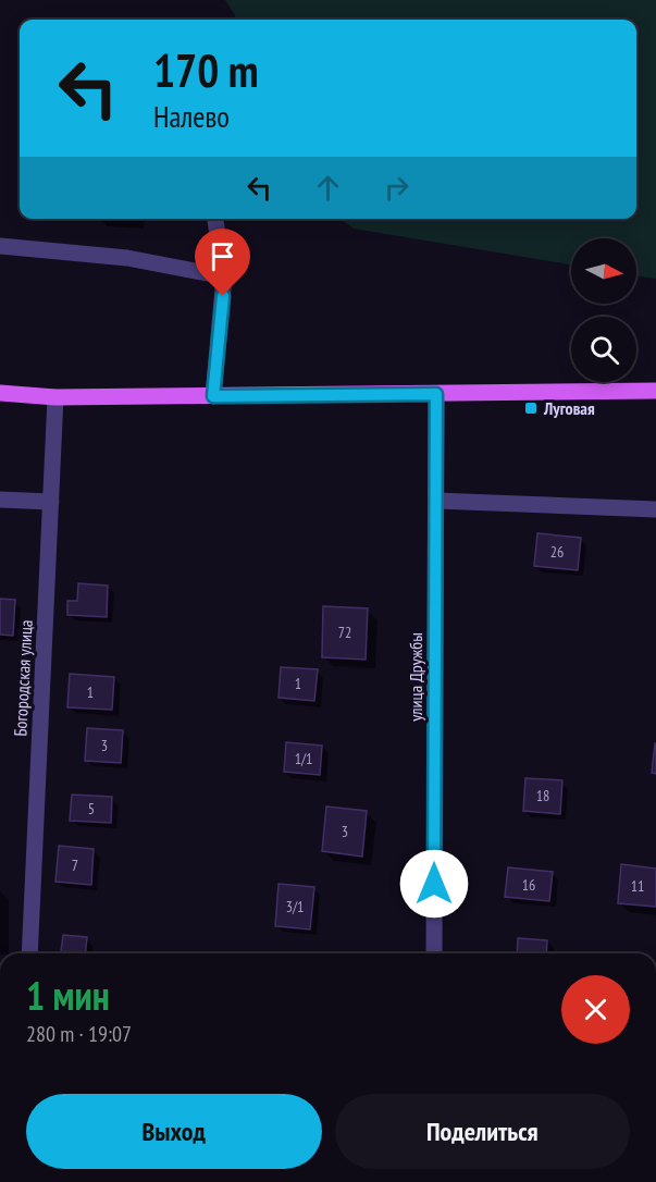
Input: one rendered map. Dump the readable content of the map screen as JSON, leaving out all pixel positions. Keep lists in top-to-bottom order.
{
  "streets": {
    "street": ["улица Дружбы", "Богородская улица"]
  },
  "places": {
    "transit": ["Луговая"]
  },
  "house_numbers": [
    "26",
    "72",
    "1",
    "1",
    "3",
    "1/1",
    "18",
    "5",
    "3",
    "7",
    "16",
    "11",
    "3/1"
  ],
  "north": "right",
  "page": {
    "turn": ["170 m", "Налево"],
    "heading": ["1 мин", "280 m · 19:07"],
    "buttons": ["Выход", "Поделиться"]
  }
}
